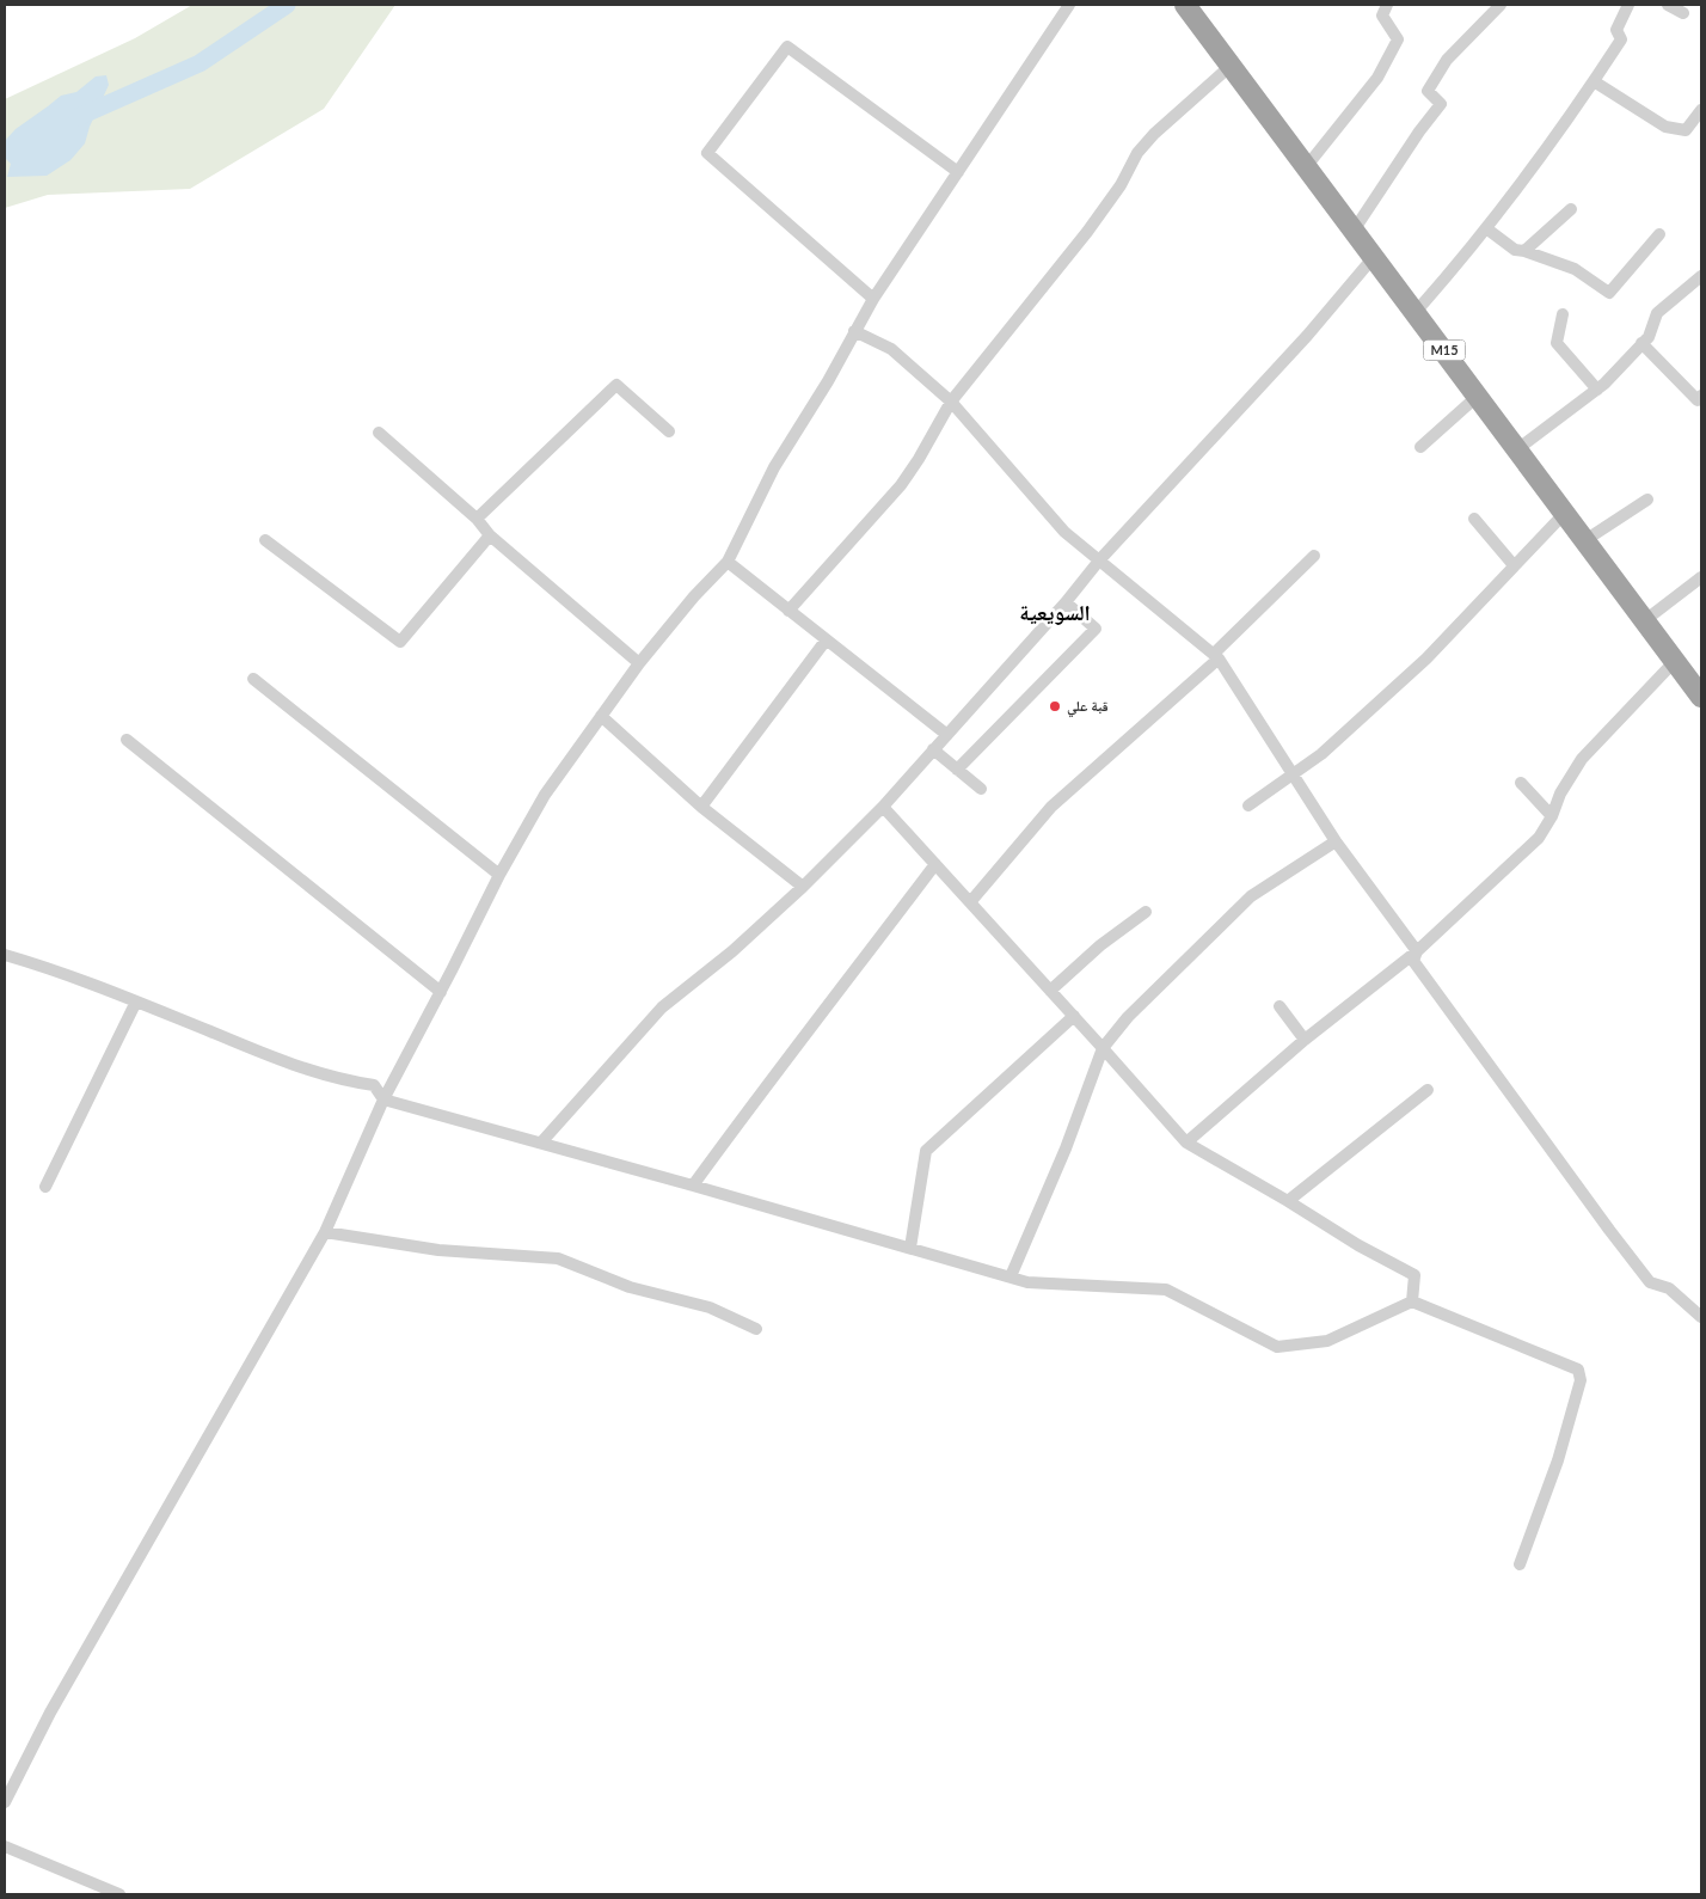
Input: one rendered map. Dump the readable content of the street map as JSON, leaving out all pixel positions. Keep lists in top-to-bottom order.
{
  "streets": {
    "highway": ["M15"]
  },
  "districts": ["السويعية"],
  "places": ["قبة علي"]
}
